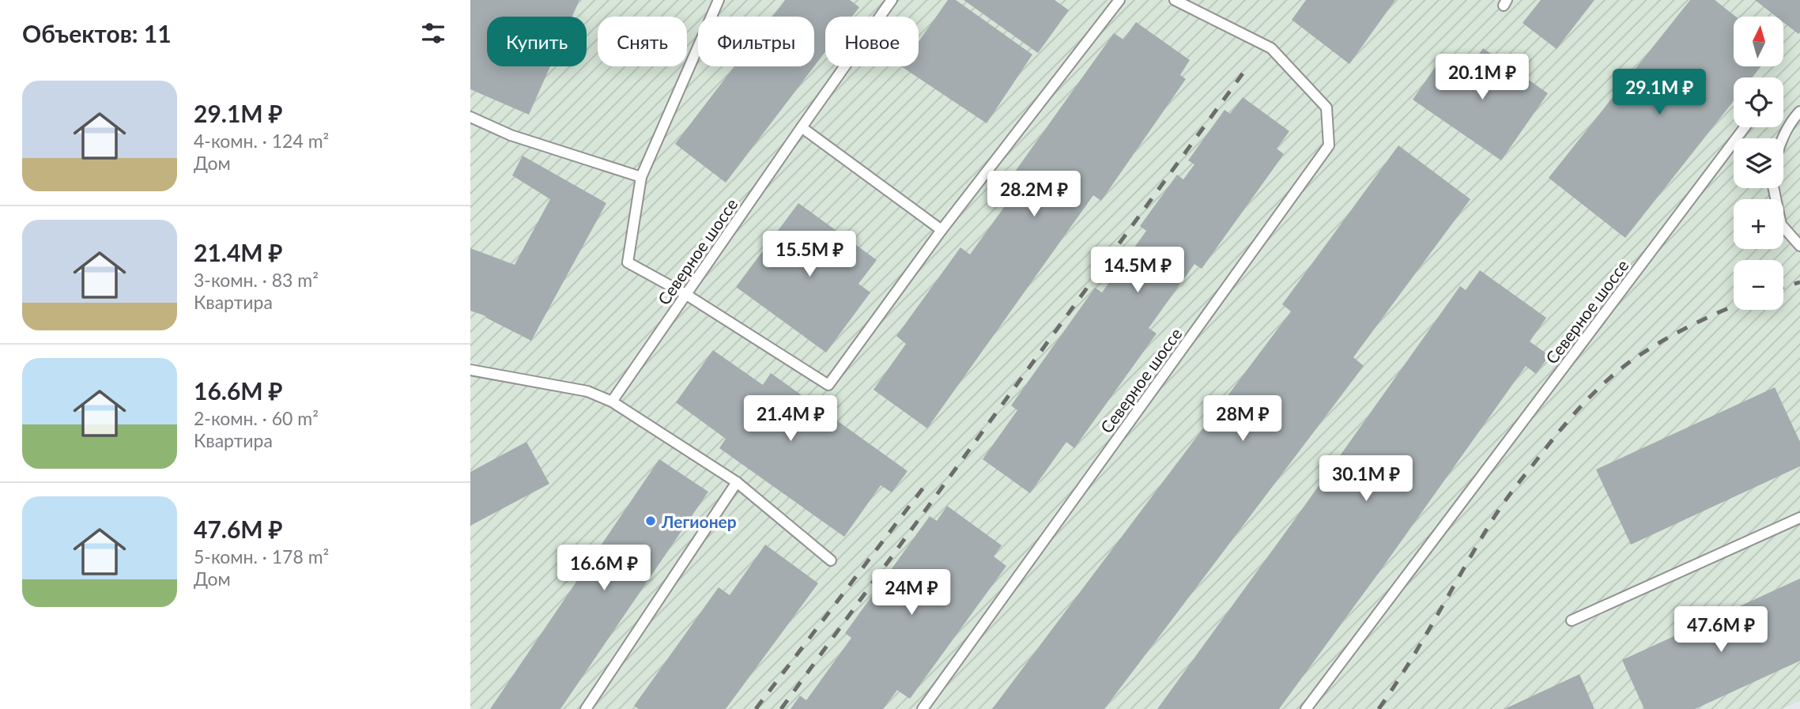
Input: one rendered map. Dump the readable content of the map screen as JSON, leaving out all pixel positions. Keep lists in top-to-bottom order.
{
  "streets": {
    "lane": ["Северное шоссе"]
  },
  "places": ["Легионер"],
  "north": "top",
  "page": {
    "heading": "Объектов: 11",
    "map_buttons": ["+", "−"],
    "chip": [
      "Купить",
      "Снять",
      "Фильтры",
      "Новое"
    ],
    "price": [
      "20.1M ₽",
      "29.1M ₽",
      "28.2M ₽",
      "15.5M ₽",
      "14.5M ₽",
      "21.4M ₽",
      "28M ₽",
      "30.1M ₽",
      "16.6M ₽",
      "24M ₽",
      "47.6M ₽"
    ],
    "list": [
      {
        "name": "29.1M ₽",
        "note": "4-комн. · 124 m² · Дом"
      },
      {
        "name": "21.4M ₽",
        "note": "3-комн. · 83 m² · Квартира"
      },
      {
        "name": "16.6M ₽",
        "note": "2-комн. · 60 m² · Квартира"
      },
      {
        "name": "47.6M ₽",
        "note": "5-комн. · 178 m² · Дом"
      }
    ]
  }
}
